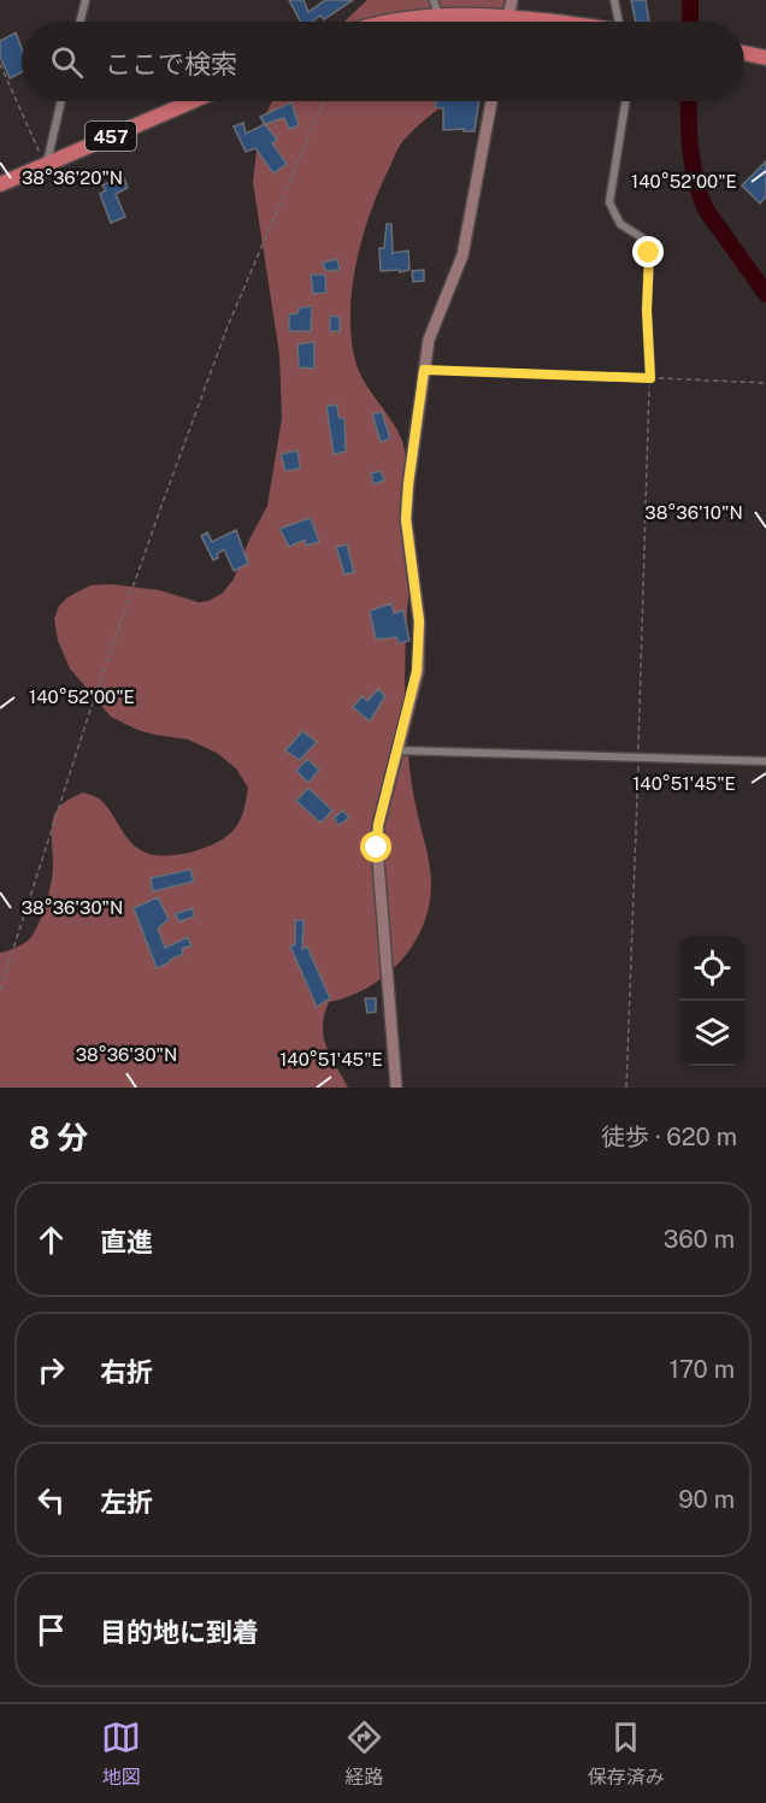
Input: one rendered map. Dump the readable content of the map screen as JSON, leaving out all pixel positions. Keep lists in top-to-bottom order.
{
  "streets": {
    "highway": ["457"]
  },
  "page": {
    "search": "ここで検索",
    "heading": ["8 分", "徒歩 · 620 m"],
    "list": [
      ["直進", "360 m"],
      ["右折", "170 m"],
      ["左折", "90 m"],
      "目的地に到着"
    ],
    "nav": ["地図", "経路", "保存済み"]
  },
  "coordinates": [
    "38°36'20\"N",
    "140°52'00\"E",
    "38°36'10\"N",
    "140°51'45\"E",
    "38°36'30\"N"
  ]
}
